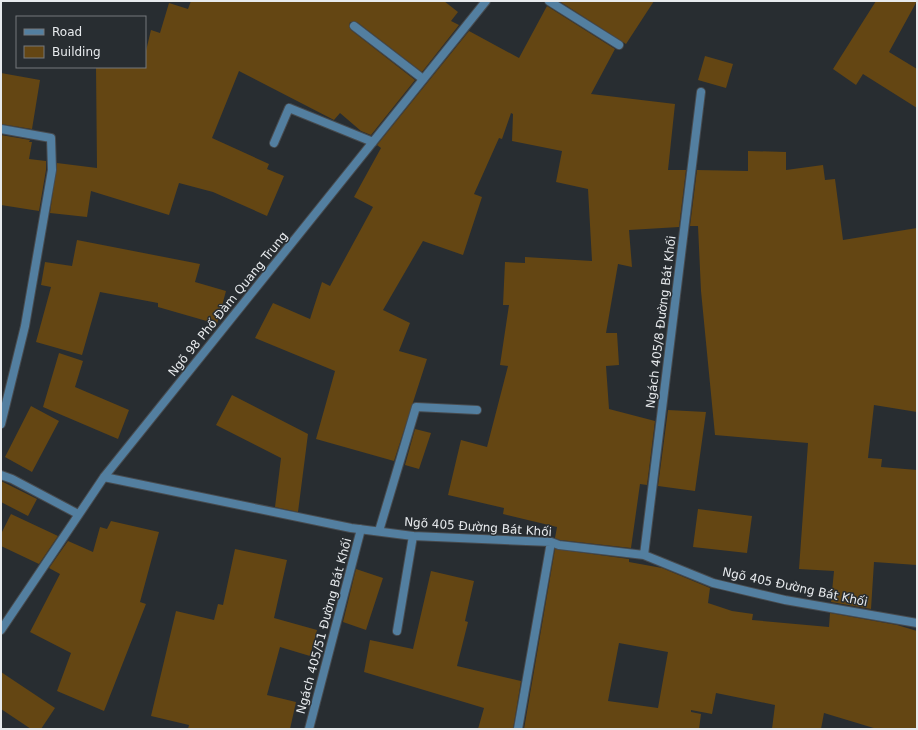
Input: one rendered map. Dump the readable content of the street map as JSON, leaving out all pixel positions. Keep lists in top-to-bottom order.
{
  "streets": {
    "street": [
      "Ngõ 98 Phố Đàm Quang Trung",
      "Ngách 405/8 Đường Bát Khối",
      "Ngõ 405 Đường Bát Khối",
      "Ngách 405/51 Đường Bát Khối"
    ]
  },
  "crossings": [
    ["Ngõ 98 Phố Đàm Quang Trung", "Ngõ 405 Đường Bát Khối"],
    ["Ngách 405/8 Đường Bát Khối", "Ngõ 405 Đường Bát Khối"],
    ["Ngõ 405 Đường Bát Khối", "Ngách 405/51 Đường Bát Khối"]
  ],
  "legend": ["Road", "Building"]
}
